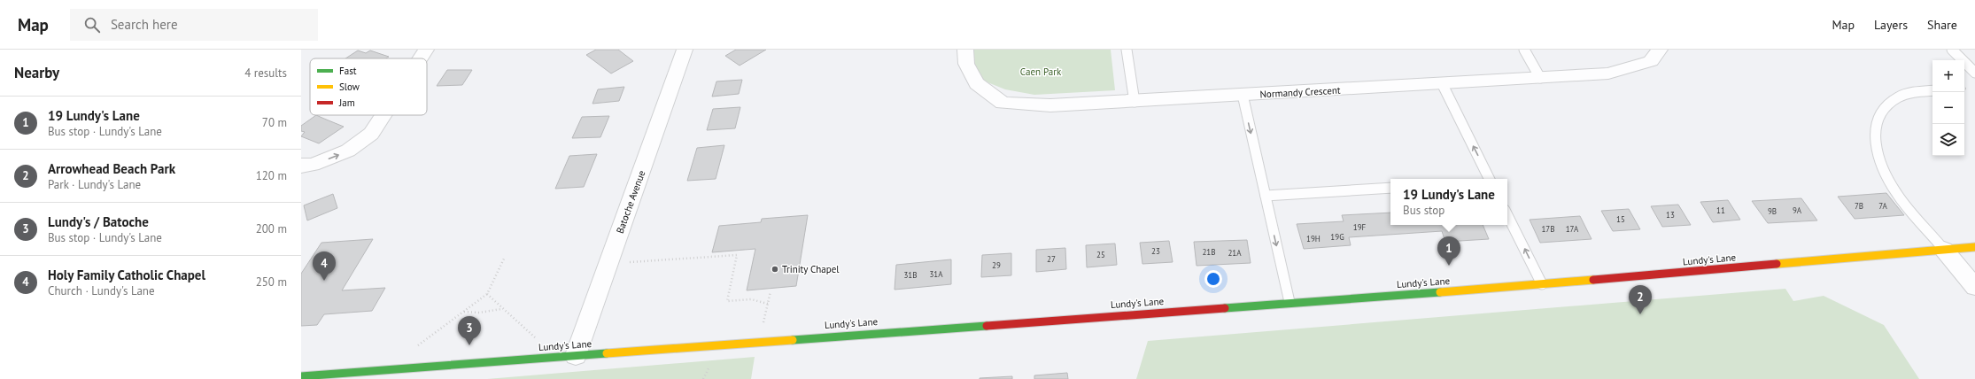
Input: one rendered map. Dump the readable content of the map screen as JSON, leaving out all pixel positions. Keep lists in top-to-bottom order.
{
  "streets": {
    "street": ["Normandy Crescent", "Batoche Avenue", "Lundy's Lane"]
  },
  "crossings": [
    ["Batoche Avenue", "Lundy's Lane"]
  ],
  "parks": ["Caen Park"],
  "places": ["Trinity Chapel"],
  "house_numbers": [
    "7B",
    "7A",
    "11",
    "9A",
    "9B",
    "13",
    "15",
    "19F",
    "17B",
    "17A",
    "19G",
    "19H",
    "23",
    "21B",
    "21A",
    "25",
    "27",
    "29",
    "31A",
    "31B"
  ],
  "legend": ["Fast", "Slow", "Jam"],
  "page": {
    "header": "Map",
    "search": "Search here",
    "nav": ["Map", "Layers", "Share"],
    "heading": ["Nearby", "4 results"],
    "map_buttons": ["+", "−"],
    "list": [
      {
        "mark": "1",
        "name": "19 Lundy's Lane",
        "note": "Bus stop · Lundy's Lane",
        "value": "70 m"
      },
      {
        "mark": "2",
        "name": "Arrowhead Beach Park",
        "note": "Park · Lundy's Lane",
        "value": "120 m"
      },
      {
        "mark": "3",
        "name": "Lundy's / Batoche",
        "note": "Bus stop · Lundy's Lane",
        "value": "200 m"
      },
      {
        "mark": "4",
        "name": "Holy Family Catholic Chapel",
        "note": "Church · Lundy's Lane",
        "value": "250 m"
      }
    ],
    "popup": ["19 Lundy's Lane", "Bus stop"],
    "pins": [
      "1",
      "4",
      "2",
      "3"
    ]
  }
}
